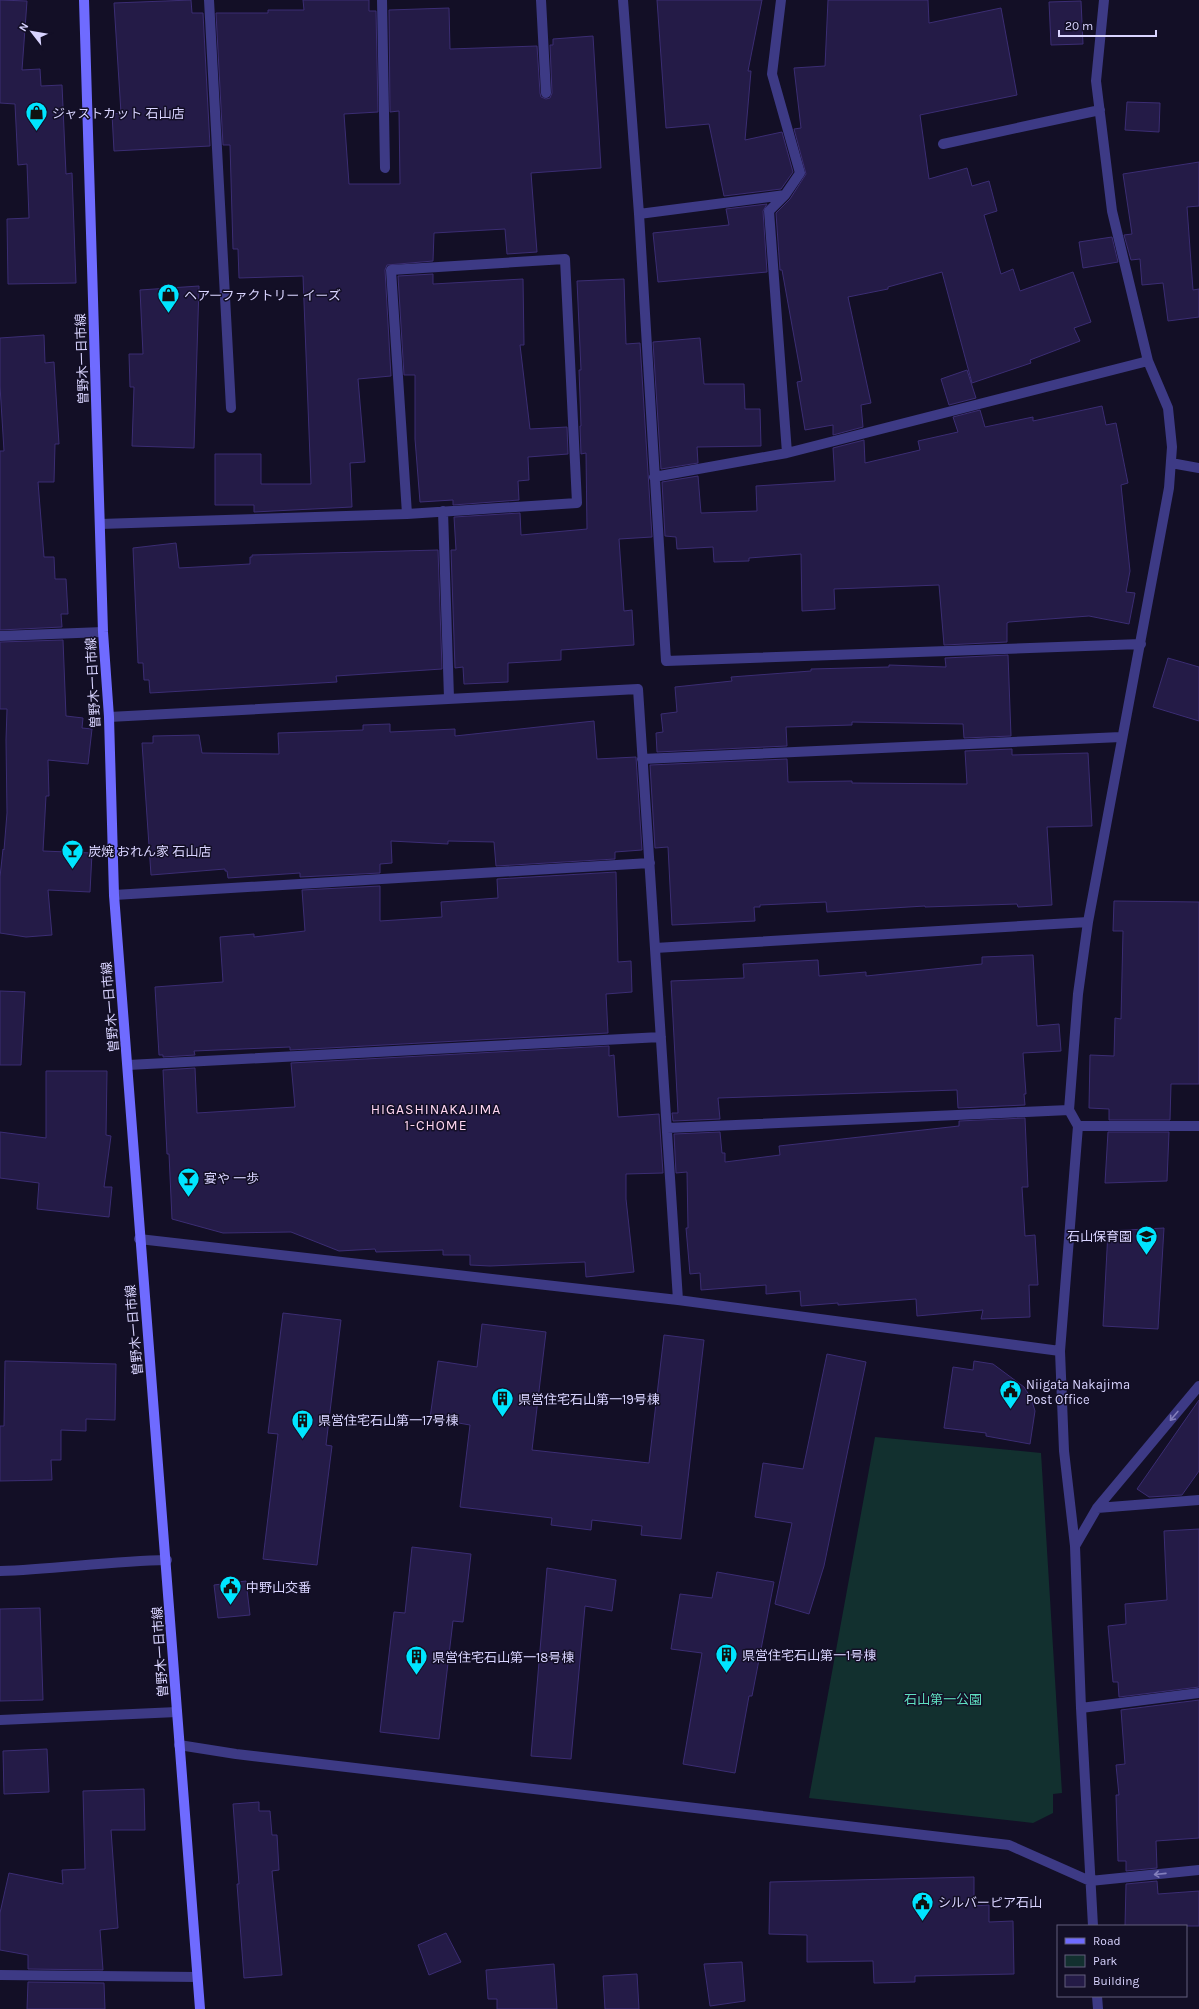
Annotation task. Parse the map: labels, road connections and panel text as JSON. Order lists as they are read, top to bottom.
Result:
{
  "streets": {
    "main road": ["曽野木一日市線"]
  },
  "districts": ["HIGASHINAKAJIMA 1-CHOME"],
  "parks": ["石山第一公園"],
  "places": {
    "shop": ["ジャストカット 石山店", "ヘアーファクトリー イーズ"],
    "bar": ["炭焼 おれん家 石山店", "宴や 一歩"],
    "school or university": ["石山保育園"],
    "public building": ["Niigata Nakajima Post Office", "中野山交番", "シルバーピア石山"],
    "building": [
      "県営住宅石山第一19号棟",
      "県営住宅石山第一17号棟",
      "県営住宅石山第一1号棟",
      "県営住宅石山第一18号棟"
    ]
  },
  "legend": ["Road", "Park", "Building"],
  "scale_bar": "20 m",
  "north": "top left"
}
